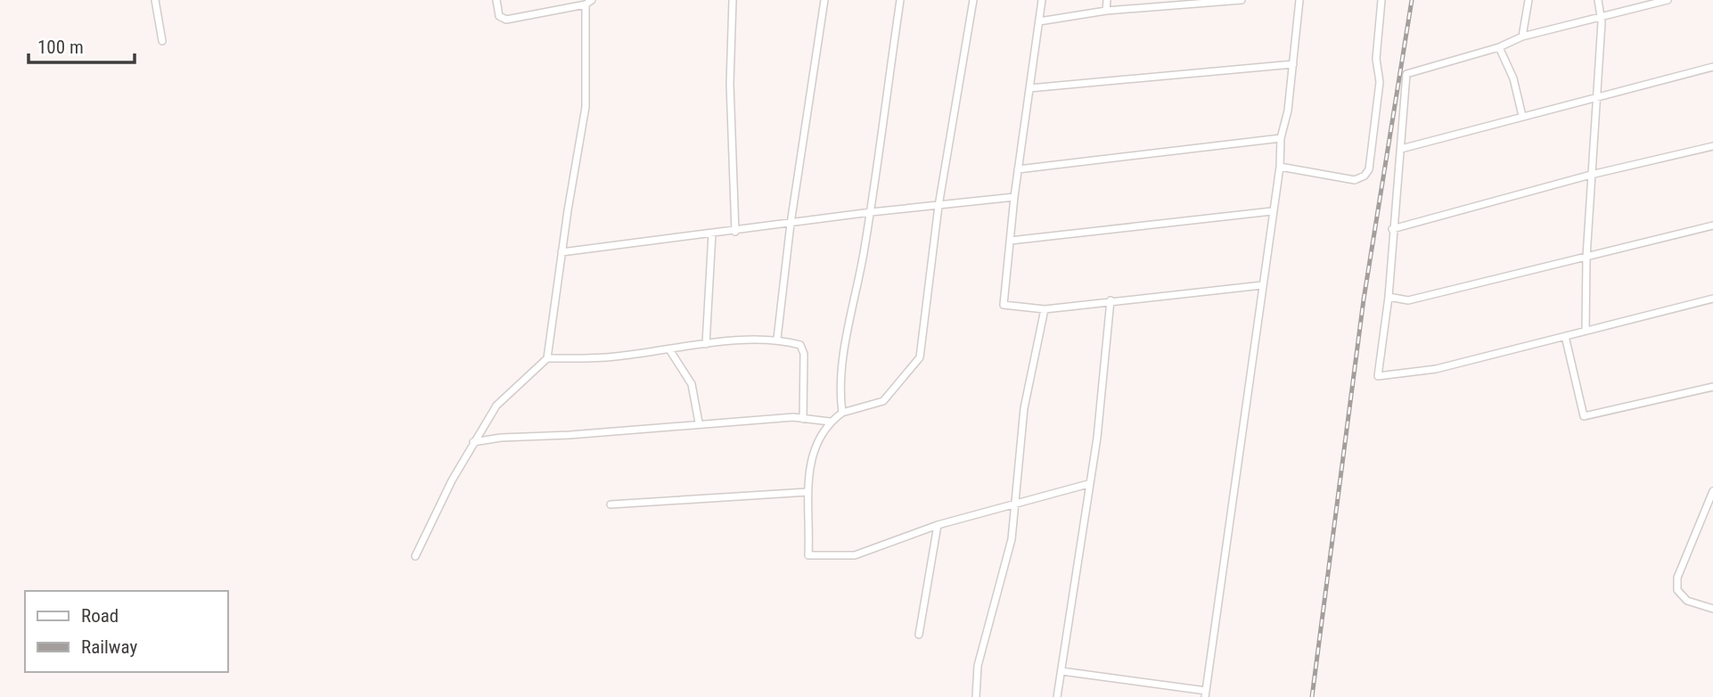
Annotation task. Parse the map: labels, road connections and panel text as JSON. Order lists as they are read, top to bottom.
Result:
{
  "legend": ["Road", "Railway"],
  "scale_bar": "100 m"
}
